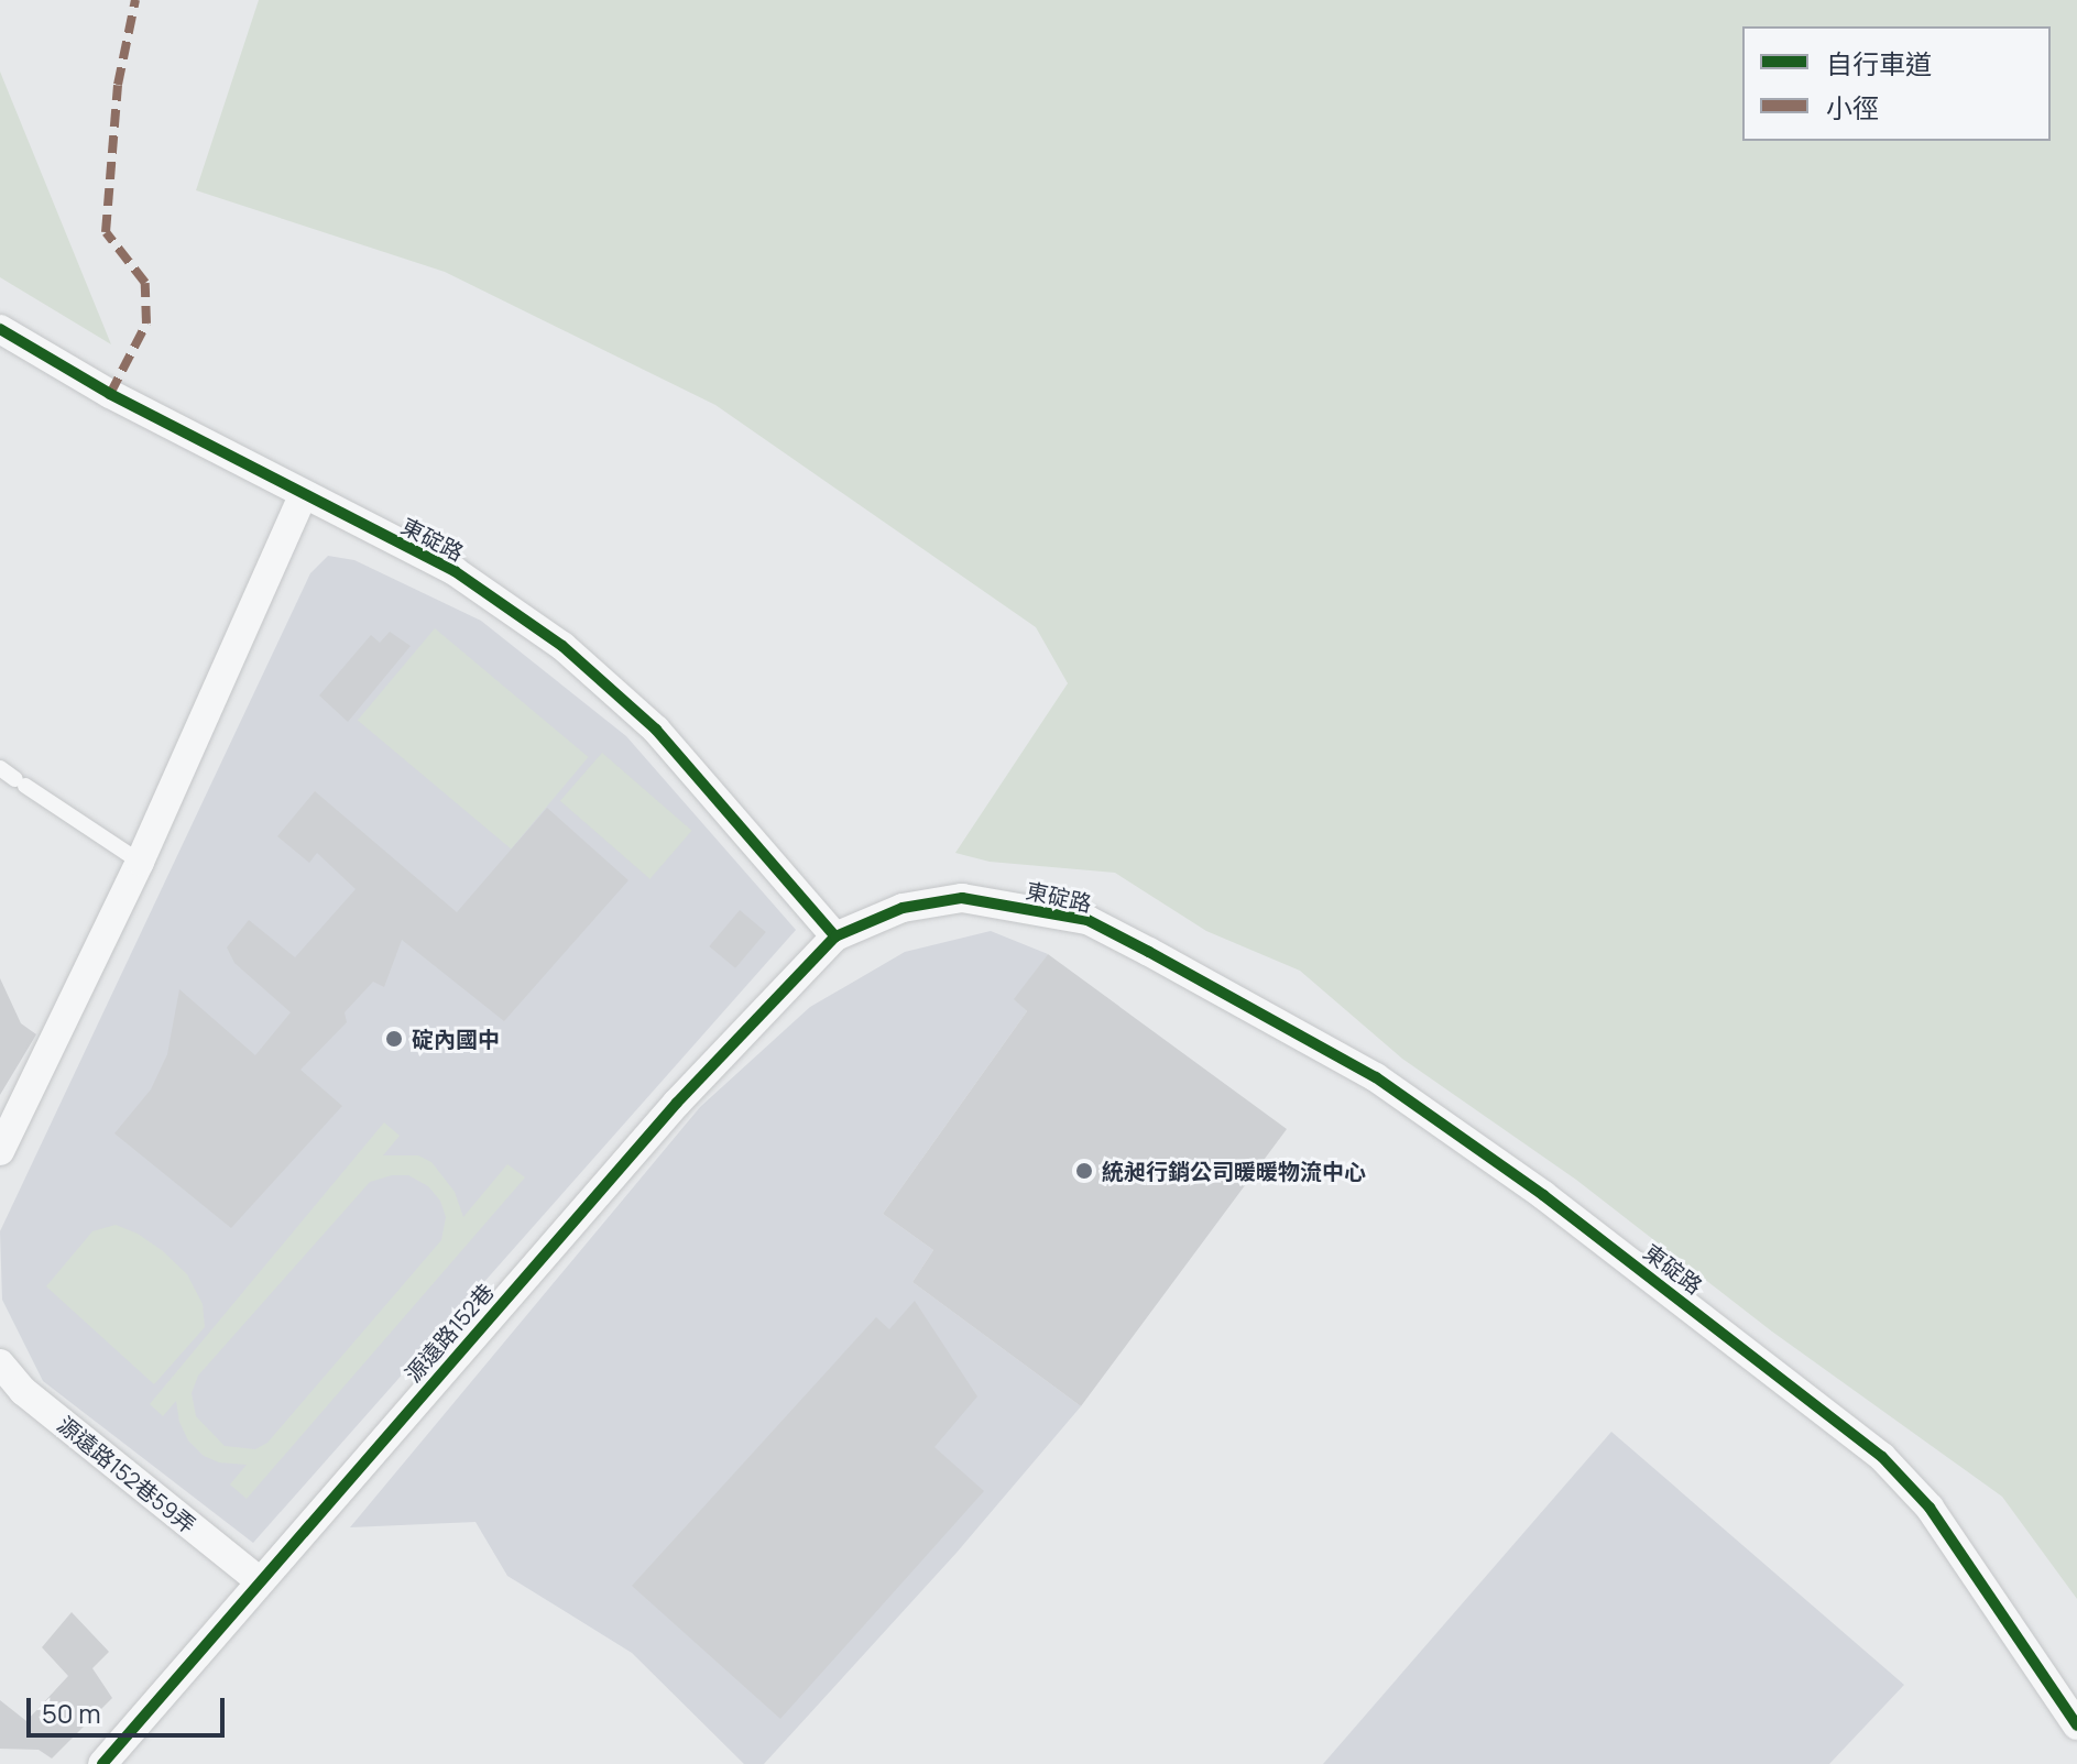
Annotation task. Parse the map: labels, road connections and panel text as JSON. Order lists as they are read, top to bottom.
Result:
{
  "streets": {
    "street": ["東碇路", "源遠路152巷", "源遠路152巷59弄"]
  },
  "crossings": [
    ["東碇路", "源遠路152巷"],
    ["源遠路152巷", "源遠路152巷59弄"]
  ],
  "places": ["碇內國中", "統昶行銷公司暖暖物流中心"],
  "legend": ["自行車道", "小徑"],
  "scale_bar": "50 m"
}
